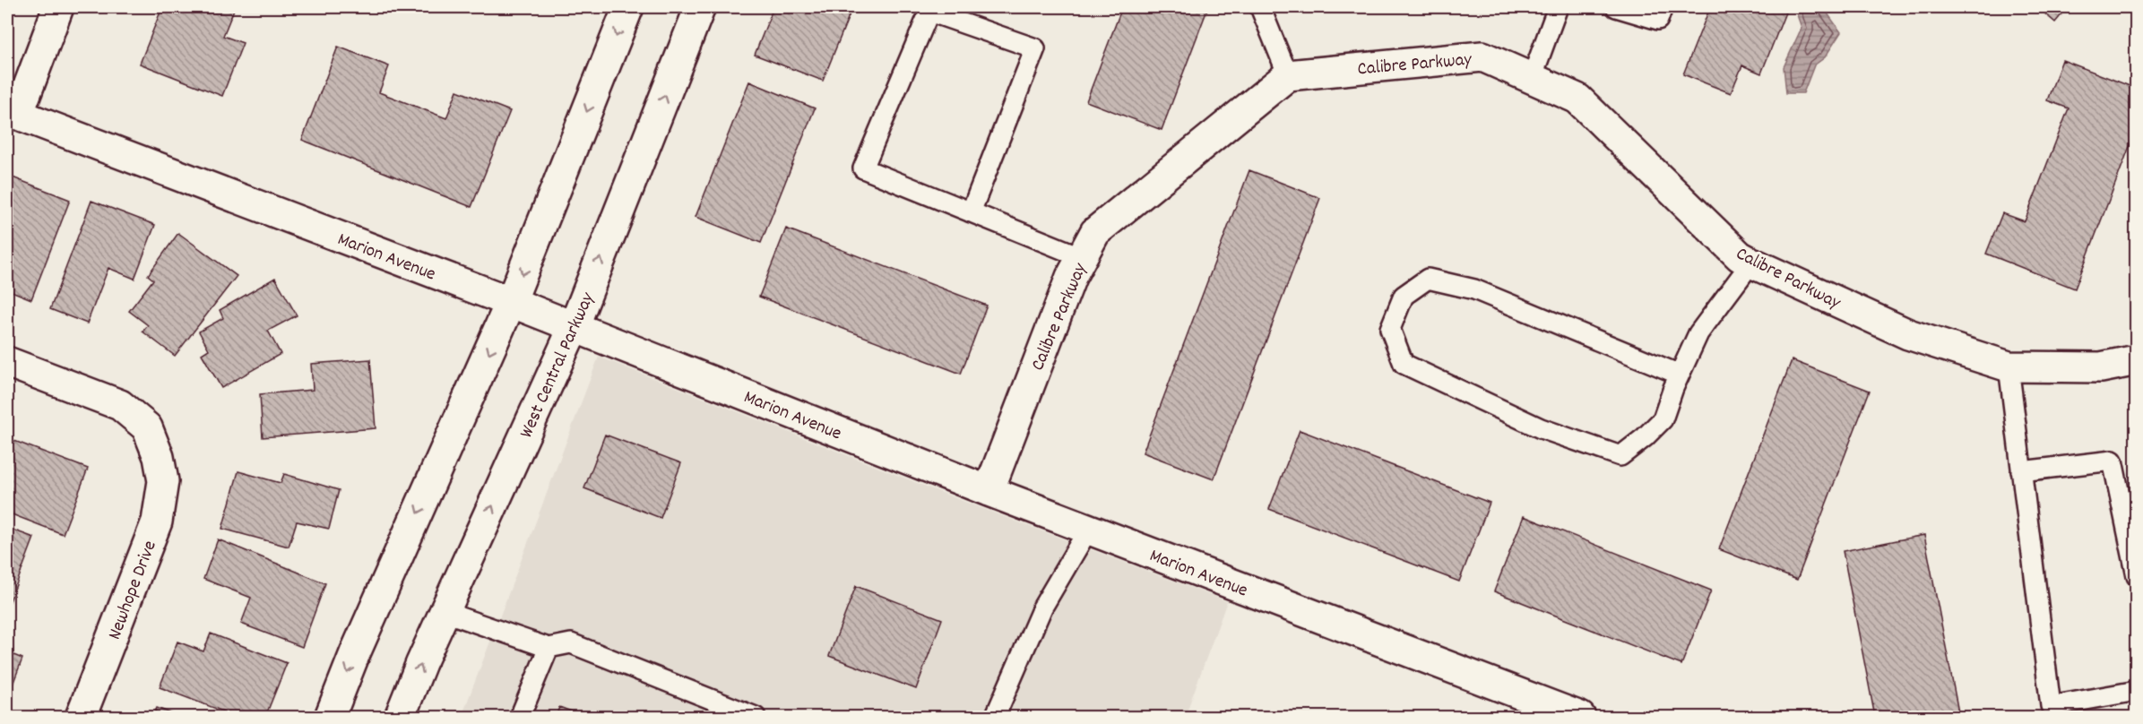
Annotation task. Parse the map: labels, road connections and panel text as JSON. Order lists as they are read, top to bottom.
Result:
{
  "streets": {
    "street": [
      "Calibre Parkway",
      "Marion Avenue",
      "West Central Parkway",
      "Newhope Drive"
    ]
  },
  "crossings": [
    ["Calibre Parkway", "Marion Avenue"],
    ["Marion Avenue", "West Central Parkway"]
  ]
}
